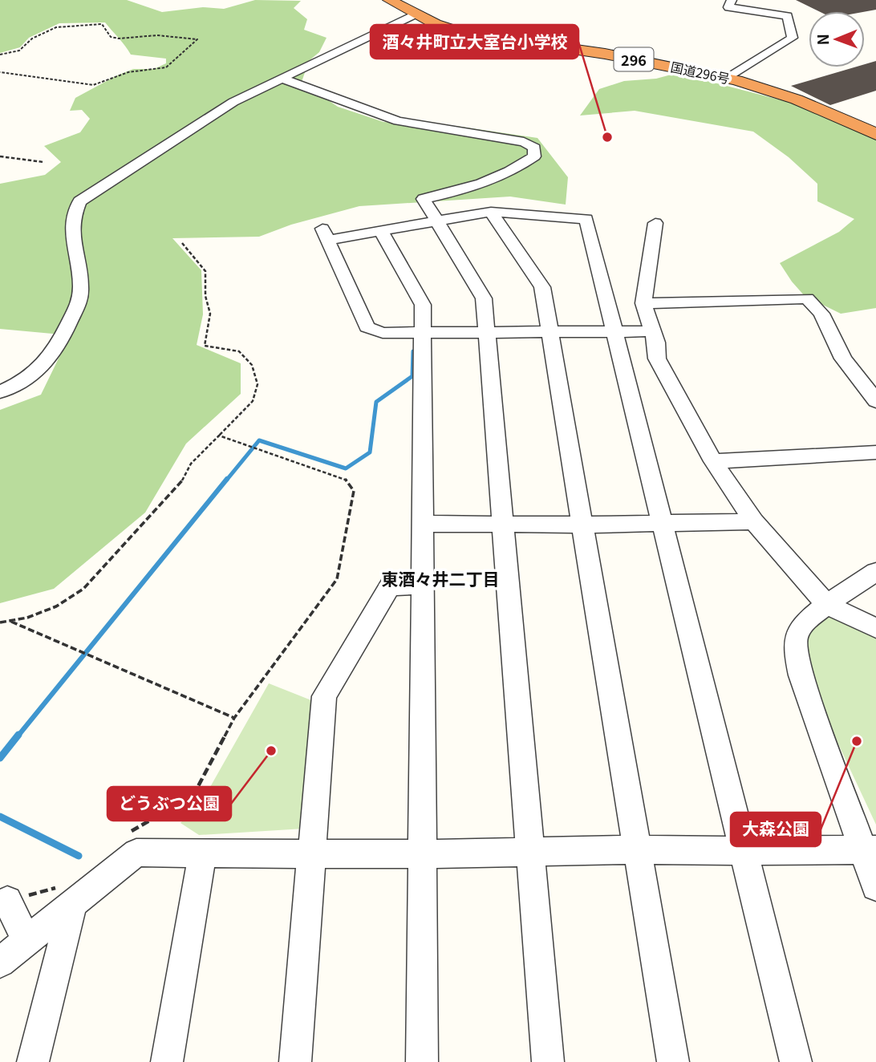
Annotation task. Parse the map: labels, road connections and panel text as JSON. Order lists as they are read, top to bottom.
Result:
{
  "streets": {
    "highway": ["296", "国道296号"]
  },
  "districts": ["東酒々井二丁目"],
  "places": ["酒々井町立大室台小学校", "大森公園", "どうぶつ公園"],
  "north": "left"
}
